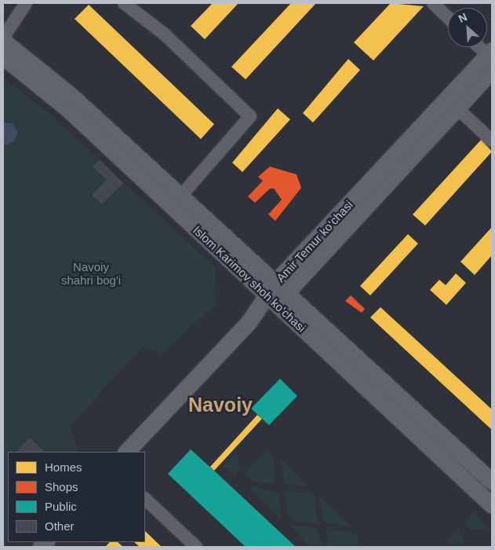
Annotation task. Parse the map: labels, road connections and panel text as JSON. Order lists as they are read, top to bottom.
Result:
{
  "streets": {
    "main road": ["Amir Temur ko‘chasi", "Islom Karimov shoh ko'chasi"]
  },
  "crossings": [
    ["Amir Temur ko‘chasi", "Islom Karimov shoh ko'chasi"]
  ],
  "districts": ["Navoiy"],
  "parks": ["Navoiy shahri bog'i"],
  "legend": [
    "Homes",
    "Shops",
    "Public",
    "Other"
  ],
  "north": "top left"
}
